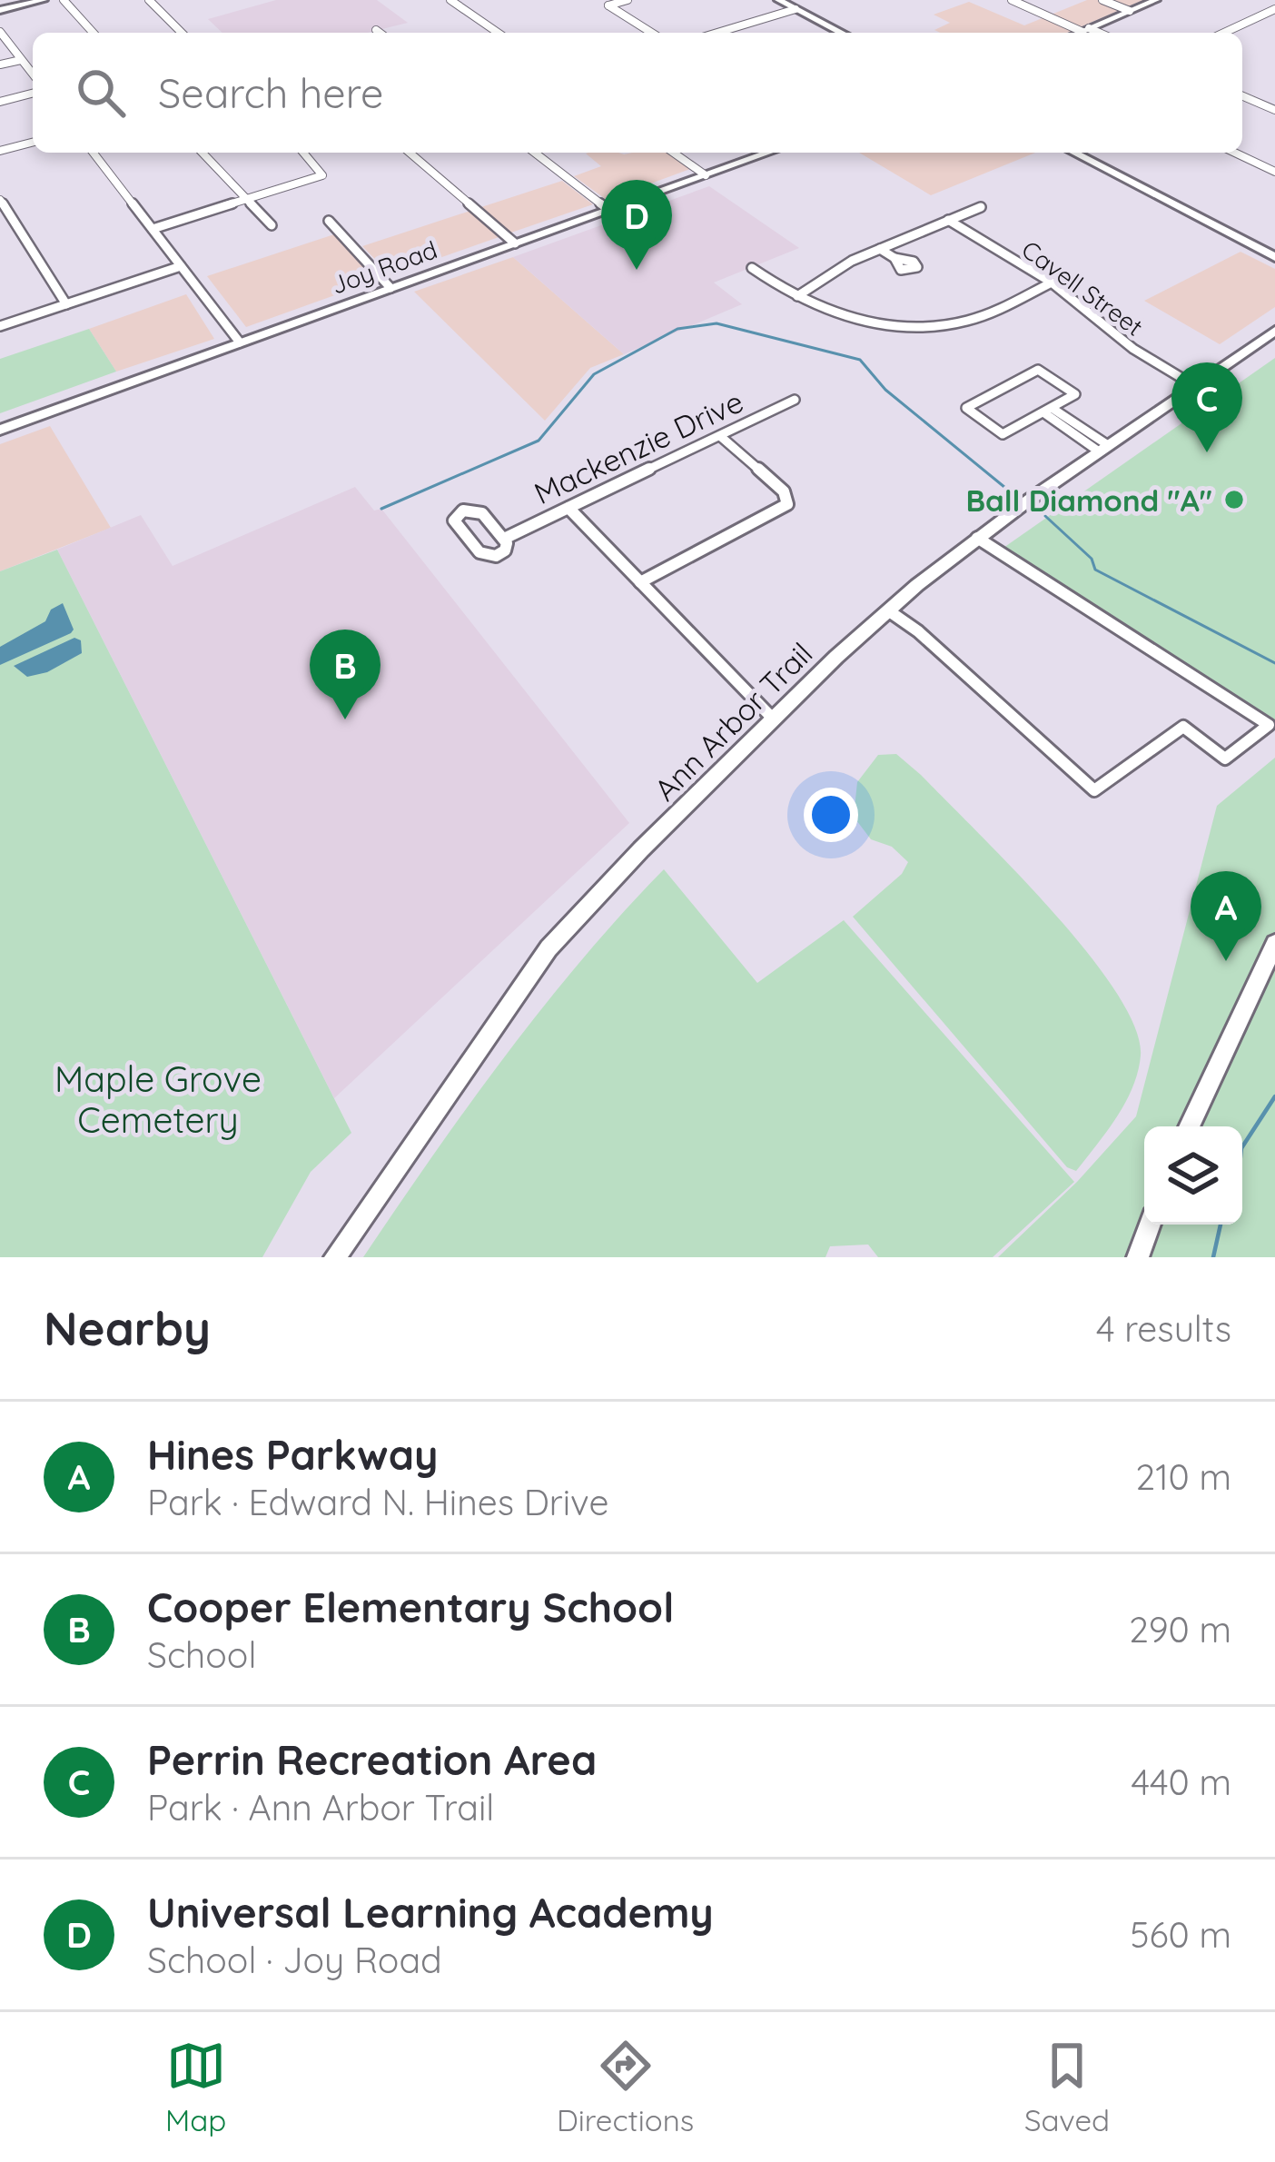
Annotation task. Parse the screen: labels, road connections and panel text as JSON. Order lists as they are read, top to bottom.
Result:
{
  "streets": {
    "main road": ["Joy Road", "Ann Arbor Trail"],
    "street": ["Cavell Street", "Mackenzie Drive"]
  },
  "crossings": [
    ["Cavell Street", "Ann Arbor Trail"]
  ],
  "parks": ["Maple Grove Cemetery"],
  "places": ["Ball Diamond \"A\""],
  "page": {
    "search": "Search here",
    "pins": [
      "D",
      "C",
      "B",
      "A"
    ],
    "heading": ["Nearby", "4 results"],
    "list": [
      {
        "mark": "A",
        "name": "Hines Parkway",
        "note": "Park · Edward N. Hines Drive",
        "value": "210 m"
      },
      {
        "mark": "B",
        "name": "Cooper Elementary School",
        "note": "School",
        "value": "290 m"
      },
      {
        "mark": "C",
        "name": "Perrin Recreation Area",
        "note": "Park · Ann Arbor Trail",
        "value": "440 m"
      },
      {
        "mark": "D",
        "name": "Universal Learning Academy",
        "note": "School · Joy Road",
        "value": "560 m"
      }
    ],
    "nav": ["Map", "Directions", "Saved"]
  }
}
